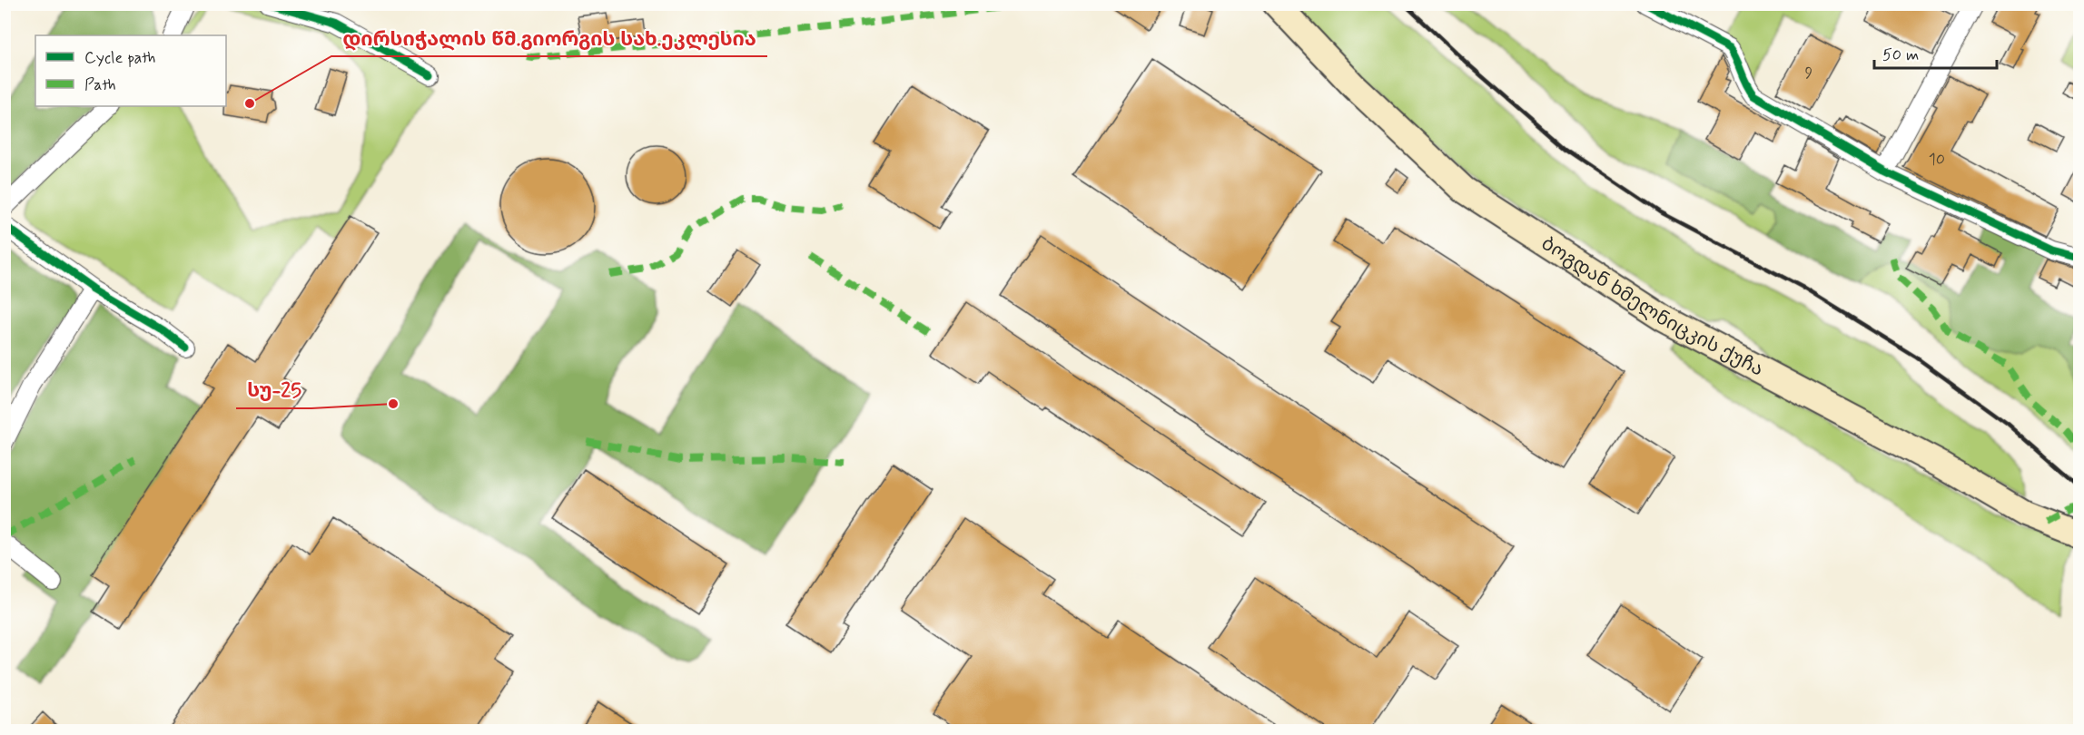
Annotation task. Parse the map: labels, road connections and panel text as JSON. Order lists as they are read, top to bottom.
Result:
{
  "streets": {
    "main road": ["ბოგდან ხმელნიცკის ქუჩა"]
  },
  "places": ["დირსიჭალის წმ.გიორგის სახ.ეკლესია", "სუ-25"],
  "house_numbers": ["9", "10"],
  "legend": ["Cycle path", "Path"],
  "scale_bar": "50 m"
}
